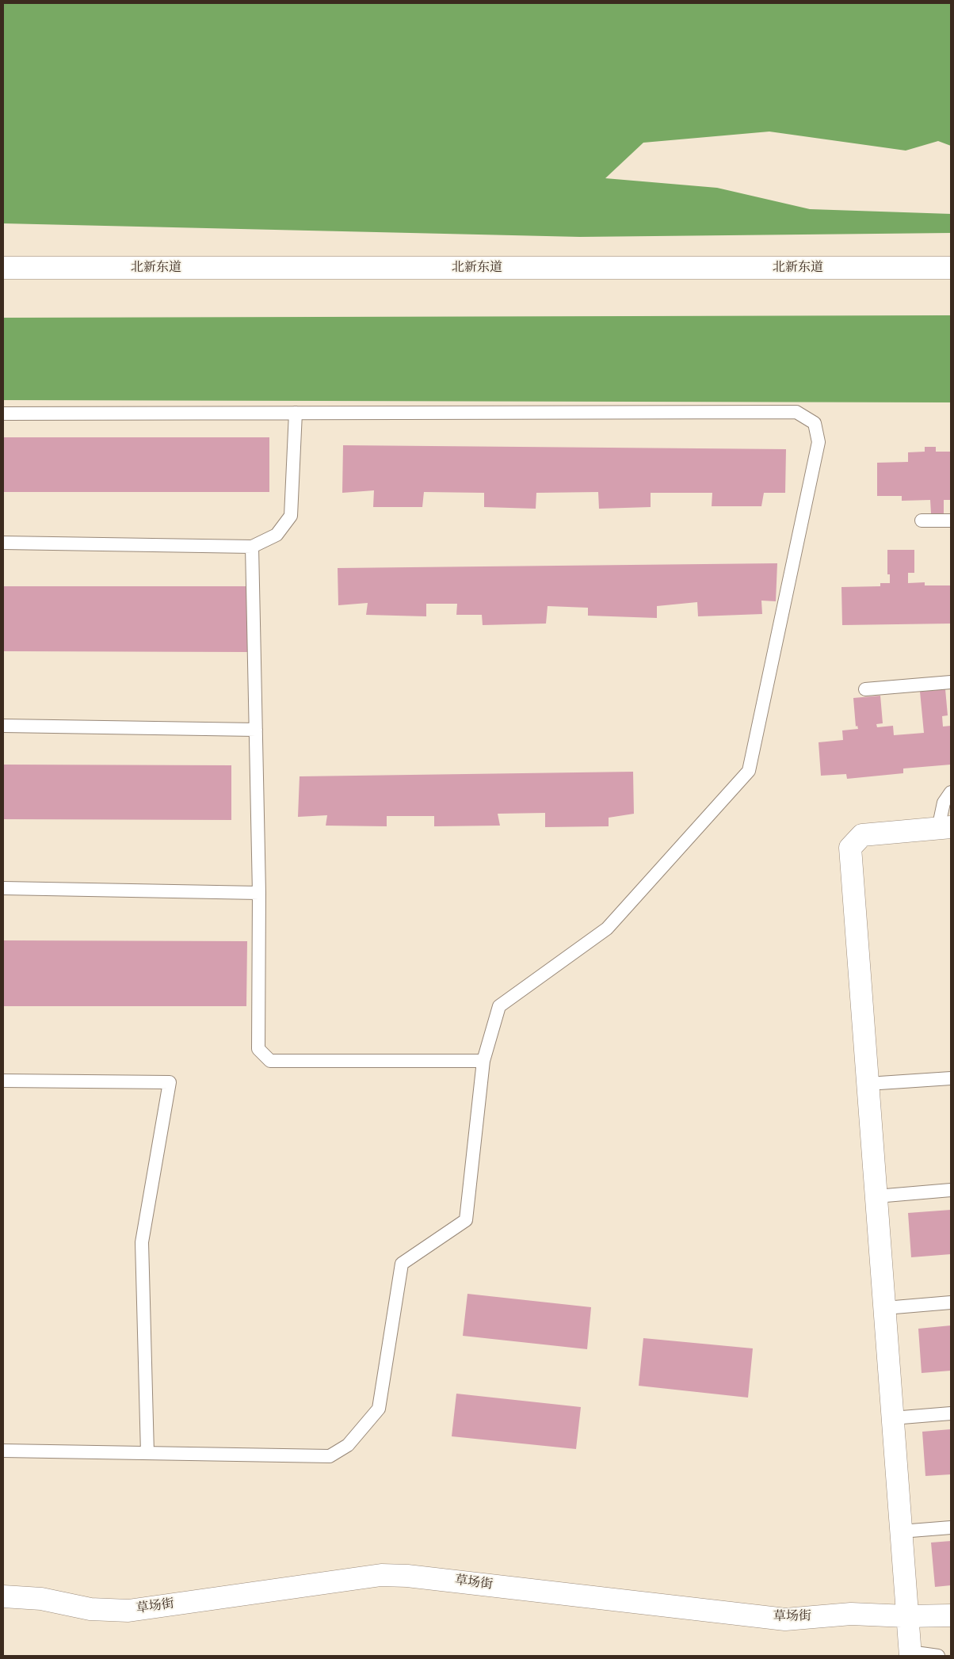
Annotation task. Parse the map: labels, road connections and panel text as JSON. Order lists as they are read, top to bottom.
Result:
{
  "streets": {
    "street": ["北新东道", "草场街"]
  }
}
